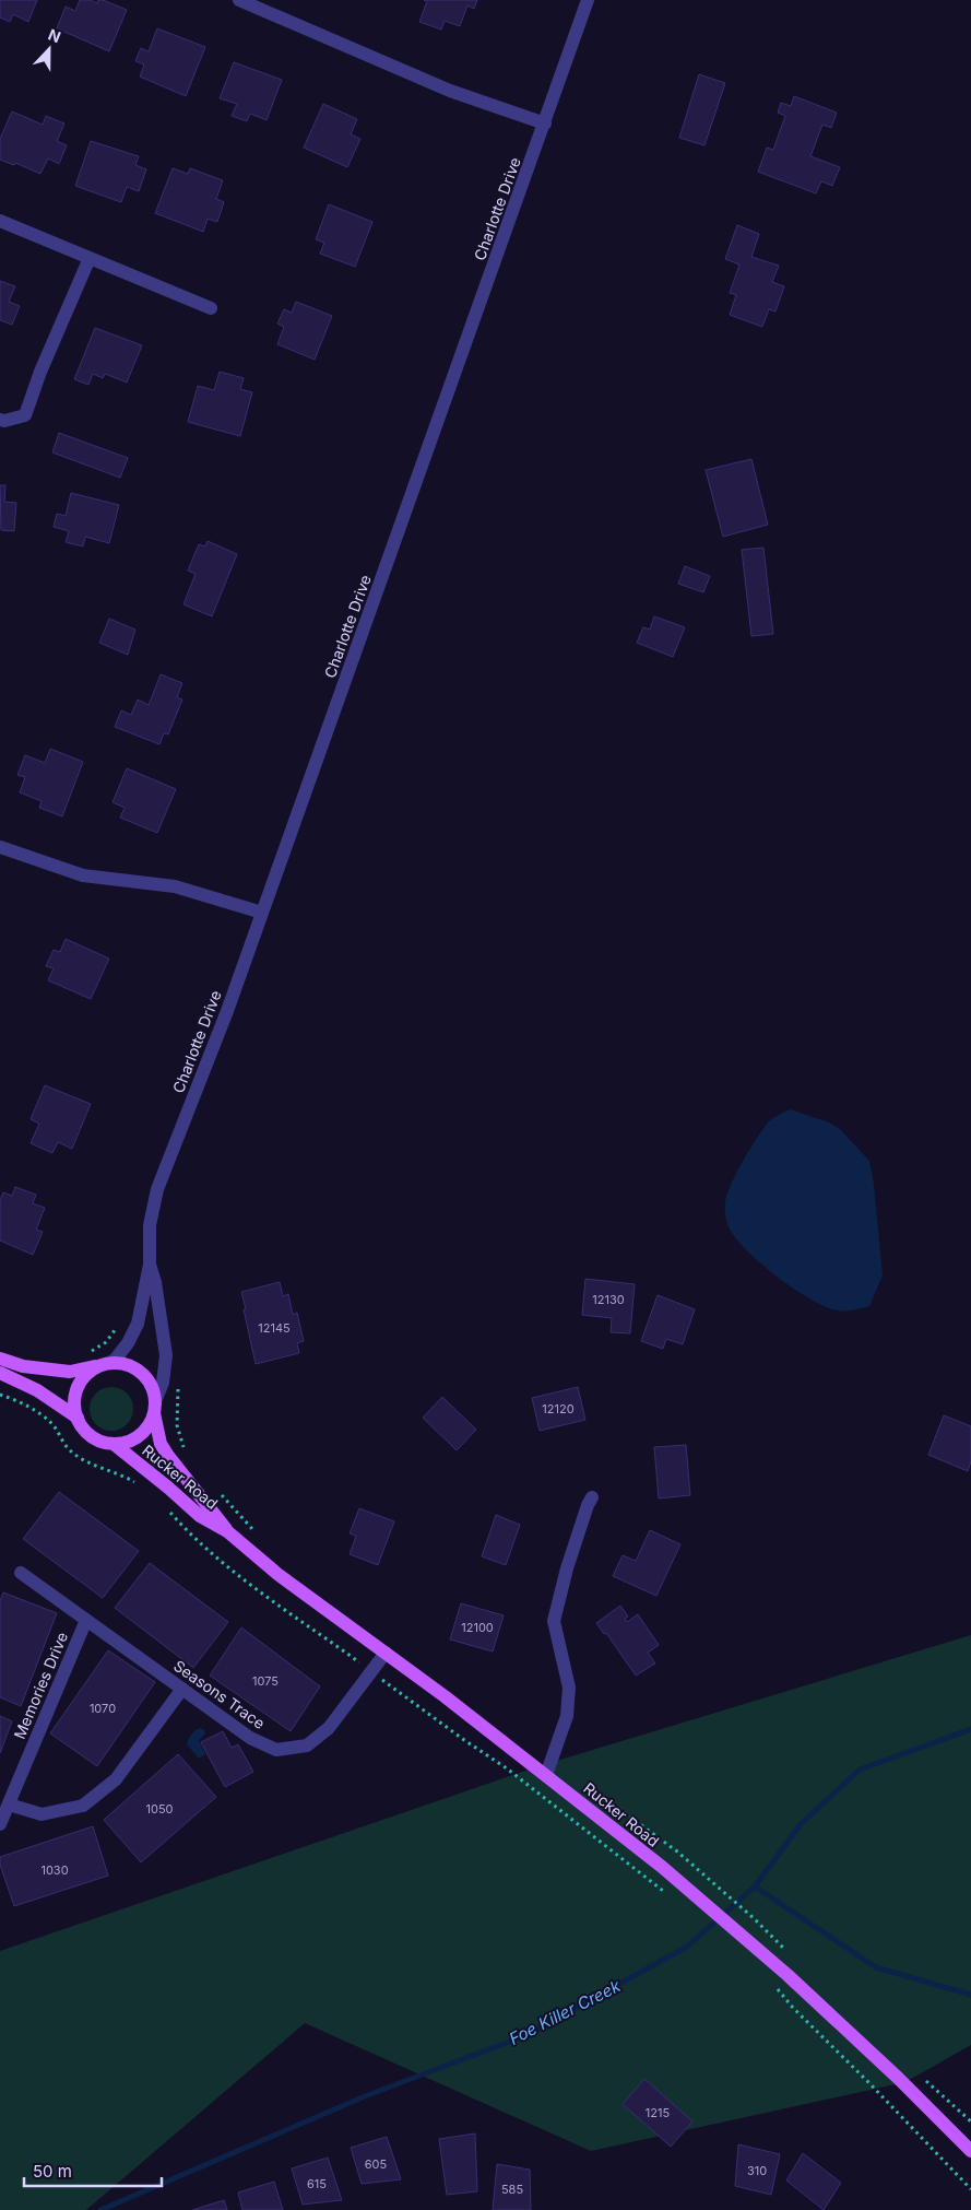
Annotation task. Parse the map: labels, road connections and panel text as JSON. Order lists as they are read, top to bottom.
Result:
{
  "streets": {
    "main road": ["Rucker Road"],
    "street": ["Charlotte Drive", "Memories Drive", "Seasons Trace"]
  },
  "crossings": [
    ["Charlotte Drive", "Rucker Road"],
    ["Rucker Road", "Seasons Trace"],
    ["Memories Drive", "Seasons Trace"]
  ],
  "water": ["Foe Killer Creek"],
  "house_numbers": [
    "12130",
    "12145",
    "12120",
    "12100",
    "1075",
    "1070",
    "1050",
    "1030",
    "1215",
    "605",
    "310",
    "615",
    "585"
  ],
  "scale_bar": "50 m",
  "north": "top"
}
